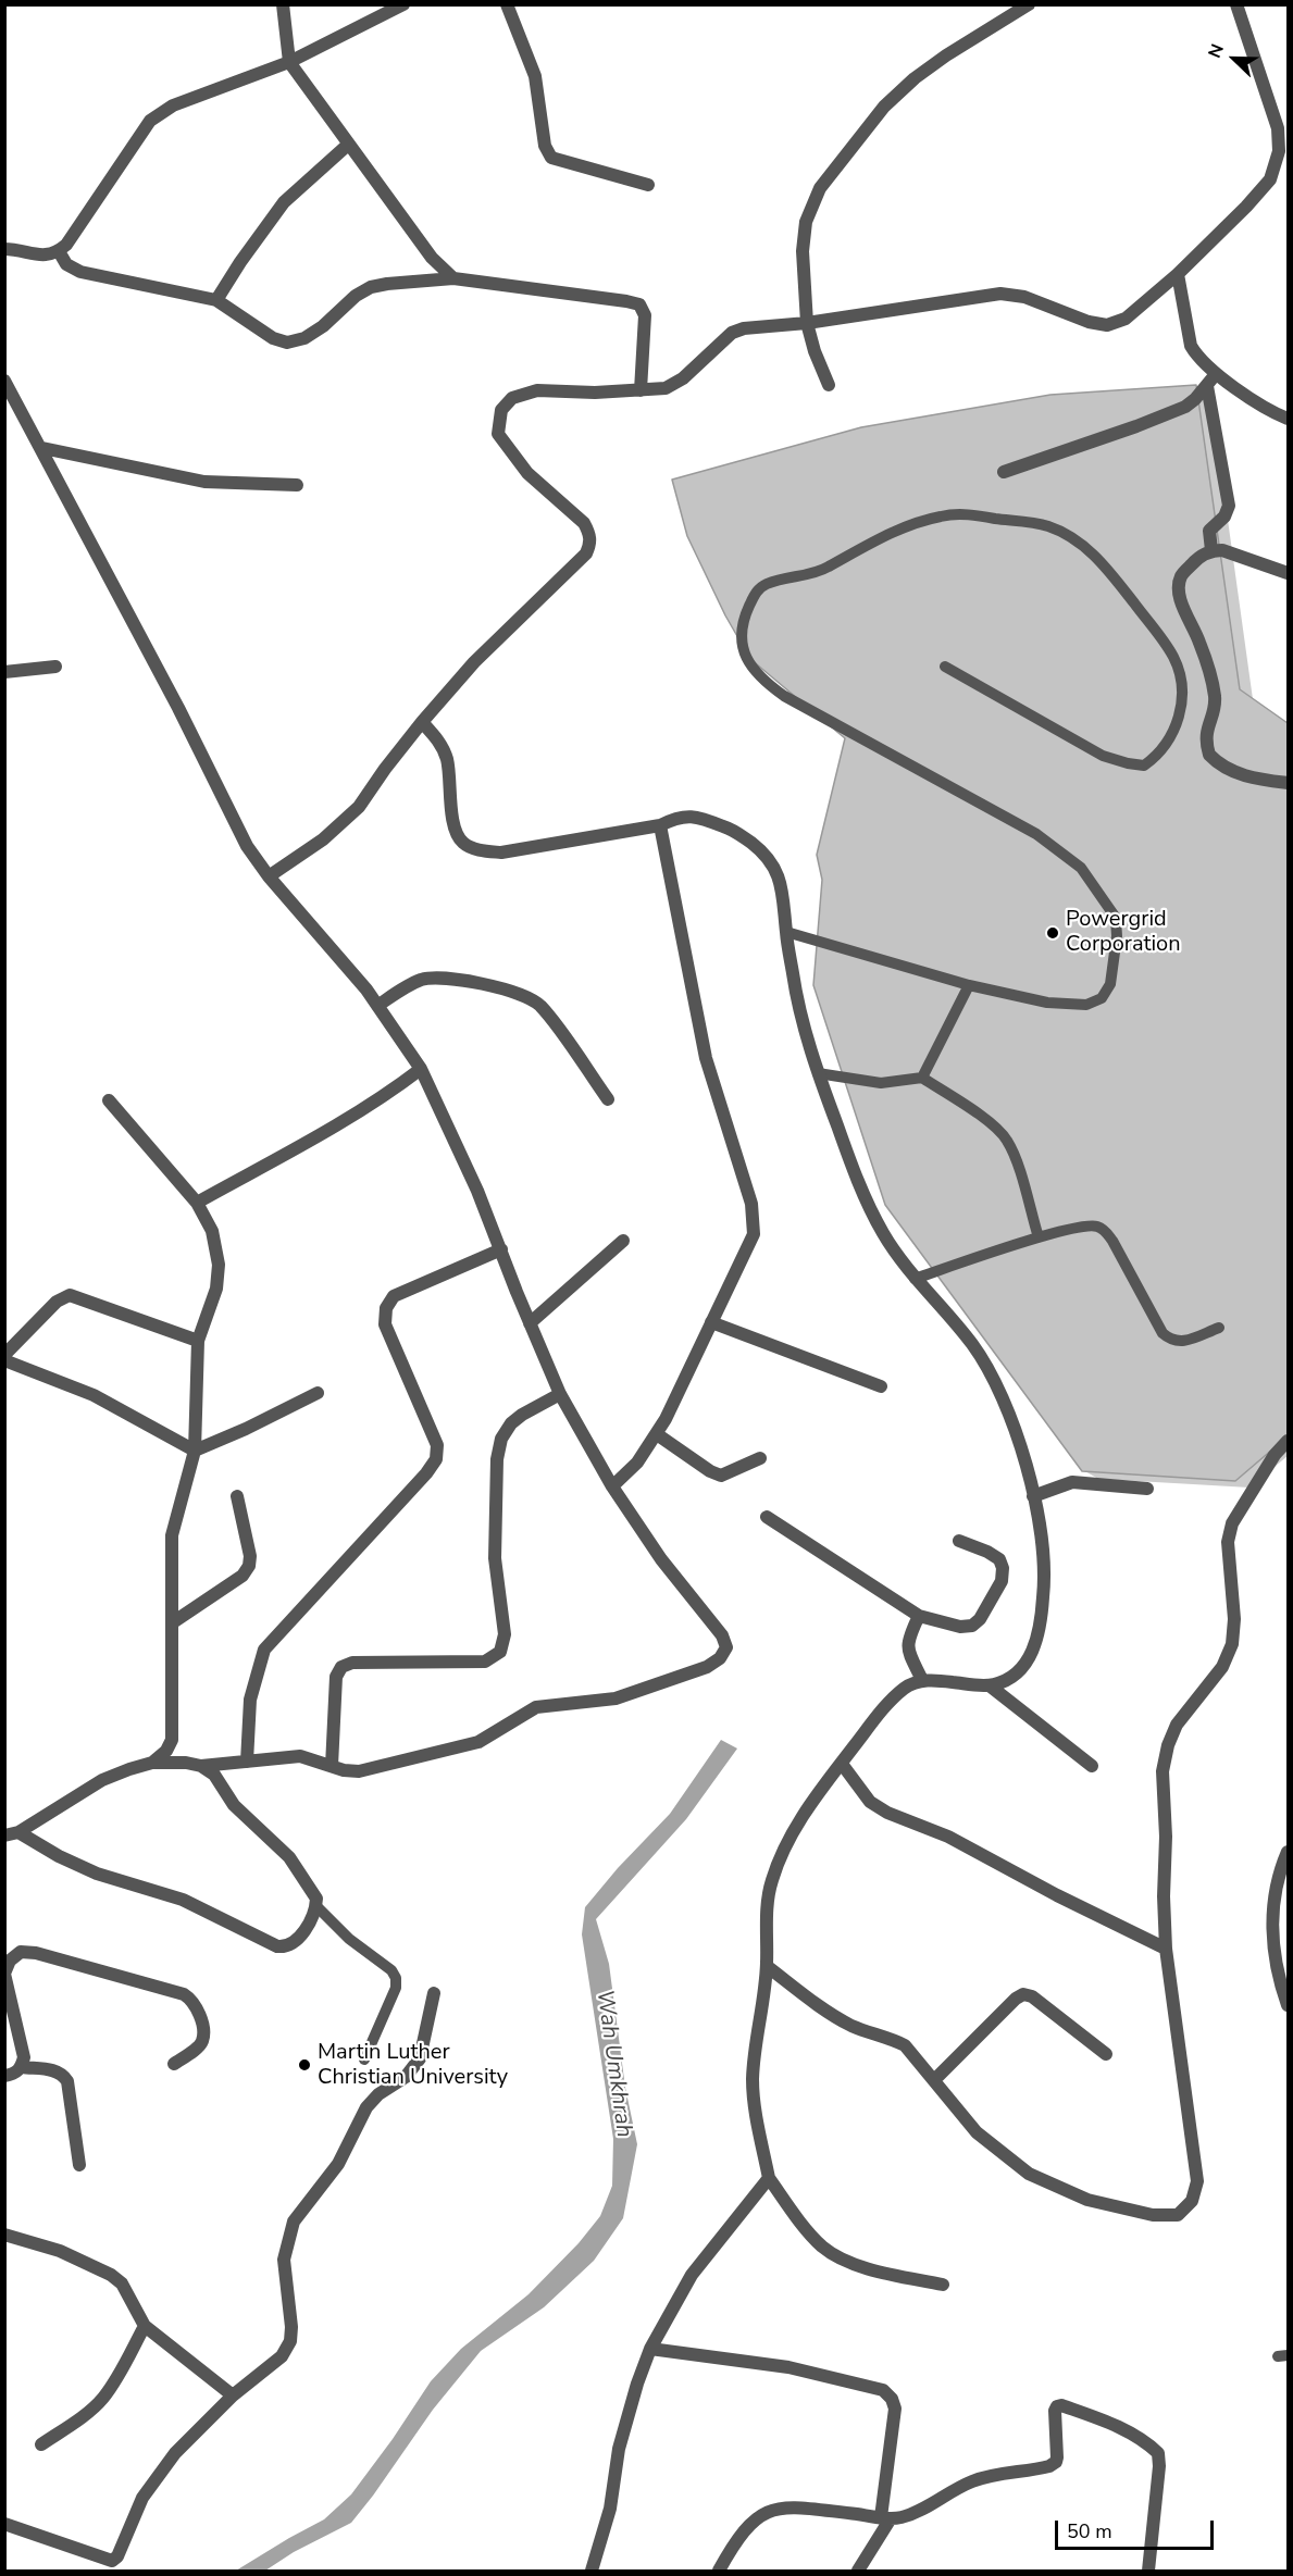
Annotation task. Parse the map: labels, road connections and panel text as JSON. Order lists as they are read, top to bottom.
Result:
{
  "water": ["Wah Umkhrah"],
  "places": ["Powergrid Corporation", "Martin Luther Christian University"],
  "scale_bar": "50 m",
  "north": "top left"
}
